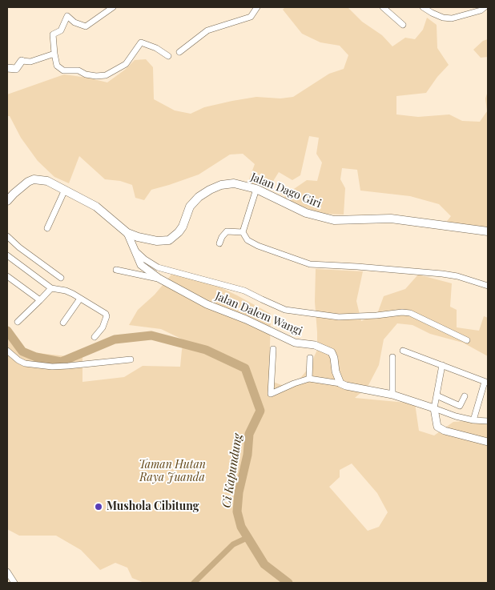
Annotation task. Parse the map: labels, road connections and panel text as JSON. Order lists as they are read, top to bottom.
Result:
{
  "streets": {
    "main road": ["Jalan Dago Giri"],
    "street": ["Jalan Dalem Wangi"]
  },
  "crossings": [
    ["Jalan Dago Giri", "Jalan Dalem Wangi"]
  ],
  "water": ["Ci Kapundung"],
  "parks": ["Taman Hutan Raya Juanda"],
  "places": ["Mushola Cibitung"]
}
